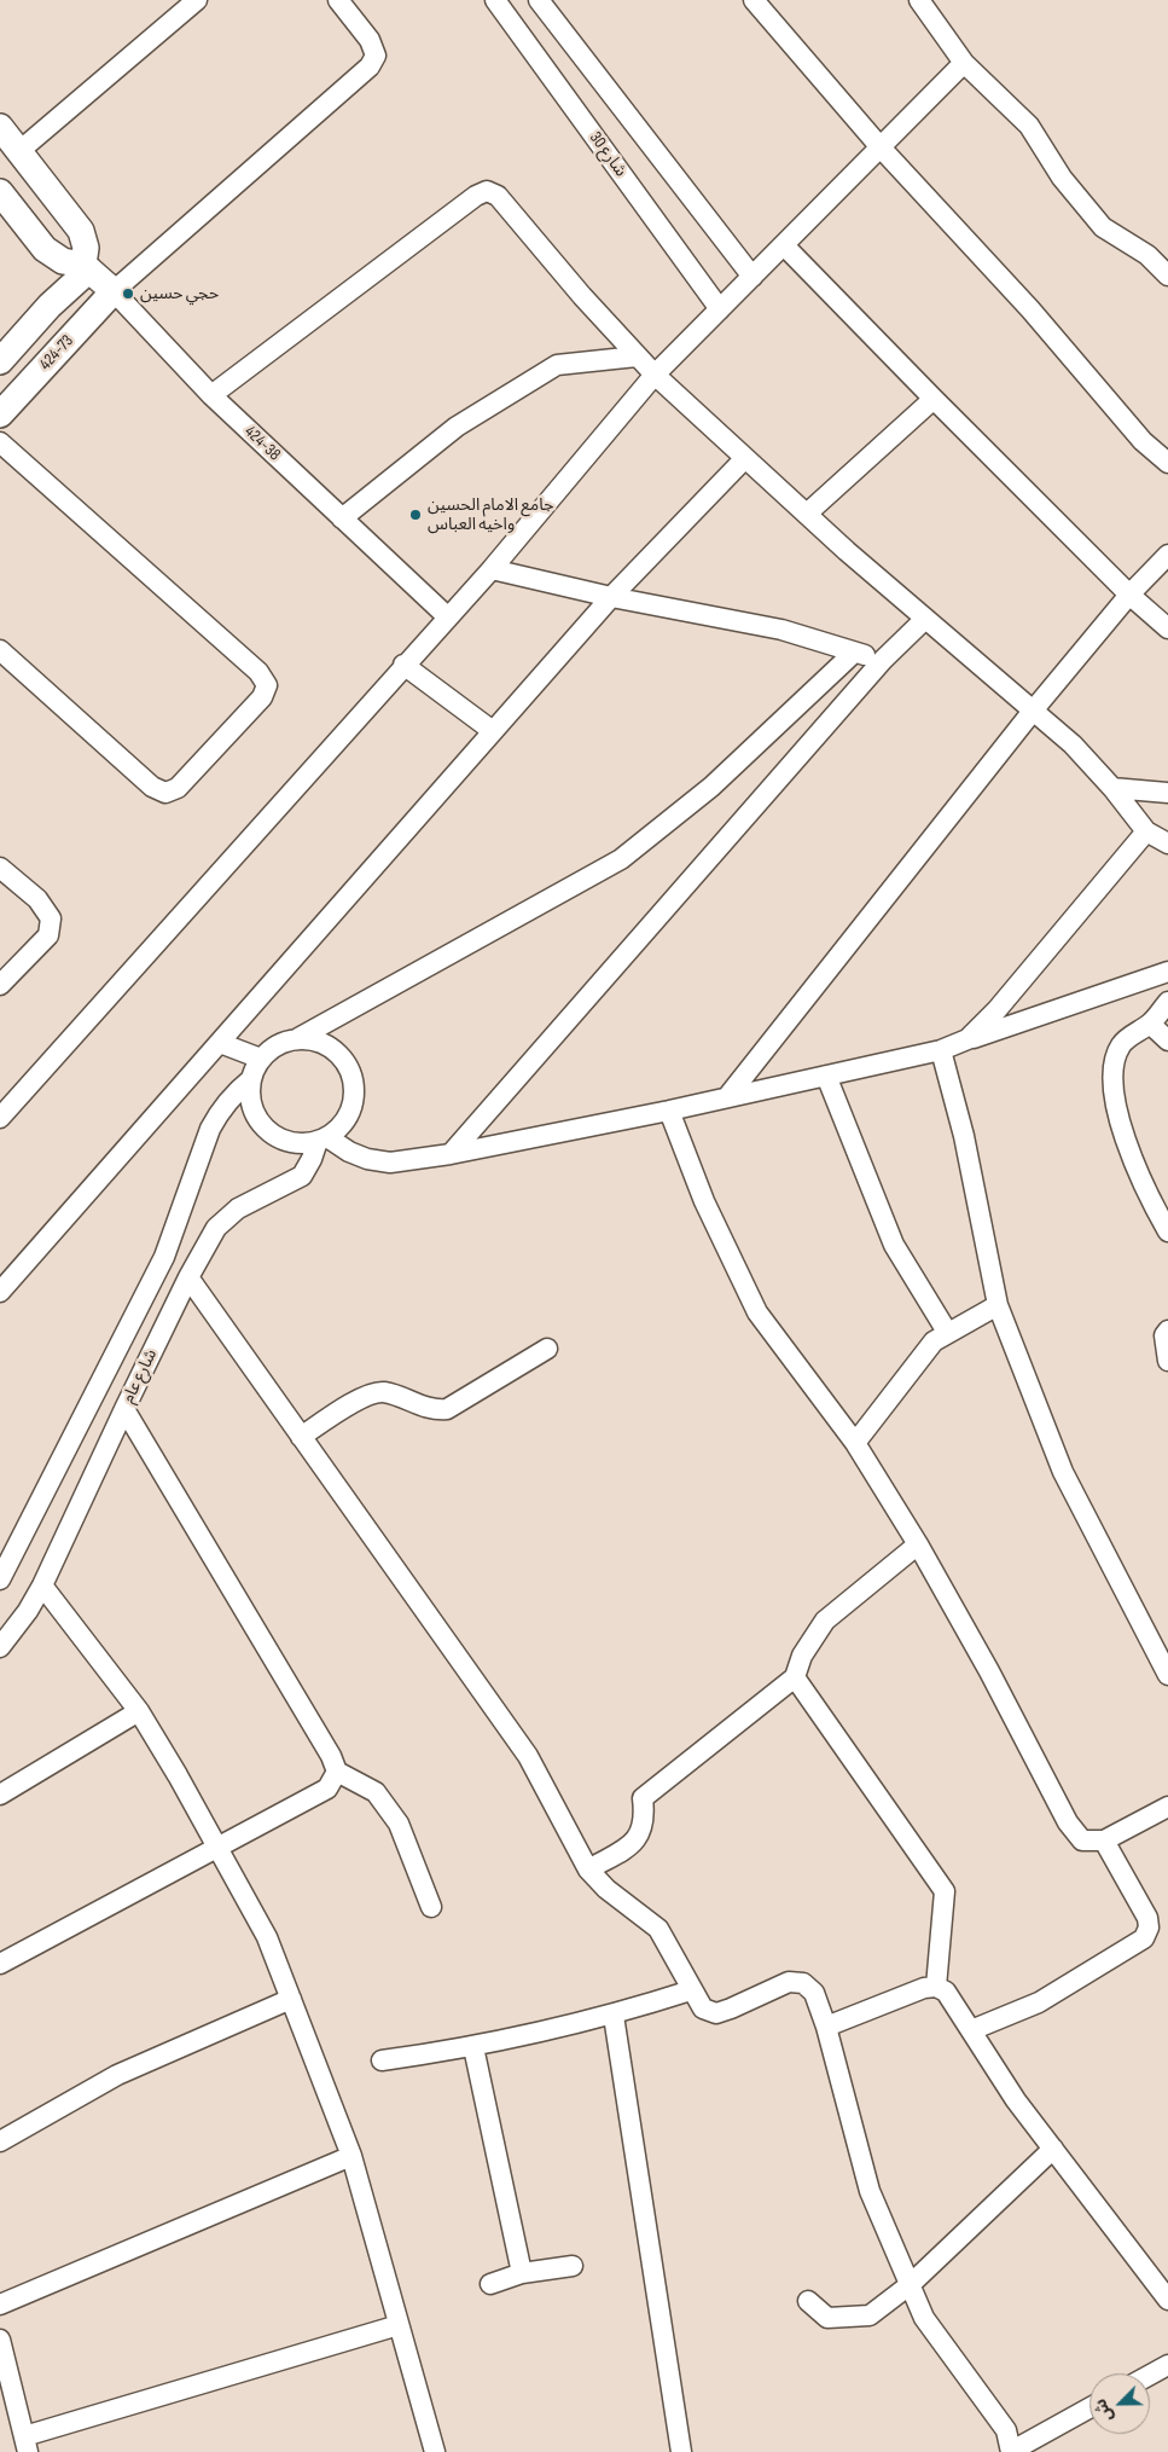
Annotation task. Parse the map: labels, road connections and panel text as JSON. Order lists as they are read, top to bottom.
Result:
{
  "streets": {
    "street": [
      "شارع 30",
      "424-73",
      "424-38",
      "شارع عام"
    ]
  },
  "crossings": [
    ["424-73", "424-38"]
  ],
  "places": ["حجي حسين", "جامع الامام الحسين واخيه العباس"],
  "north": "bottom left"
}
